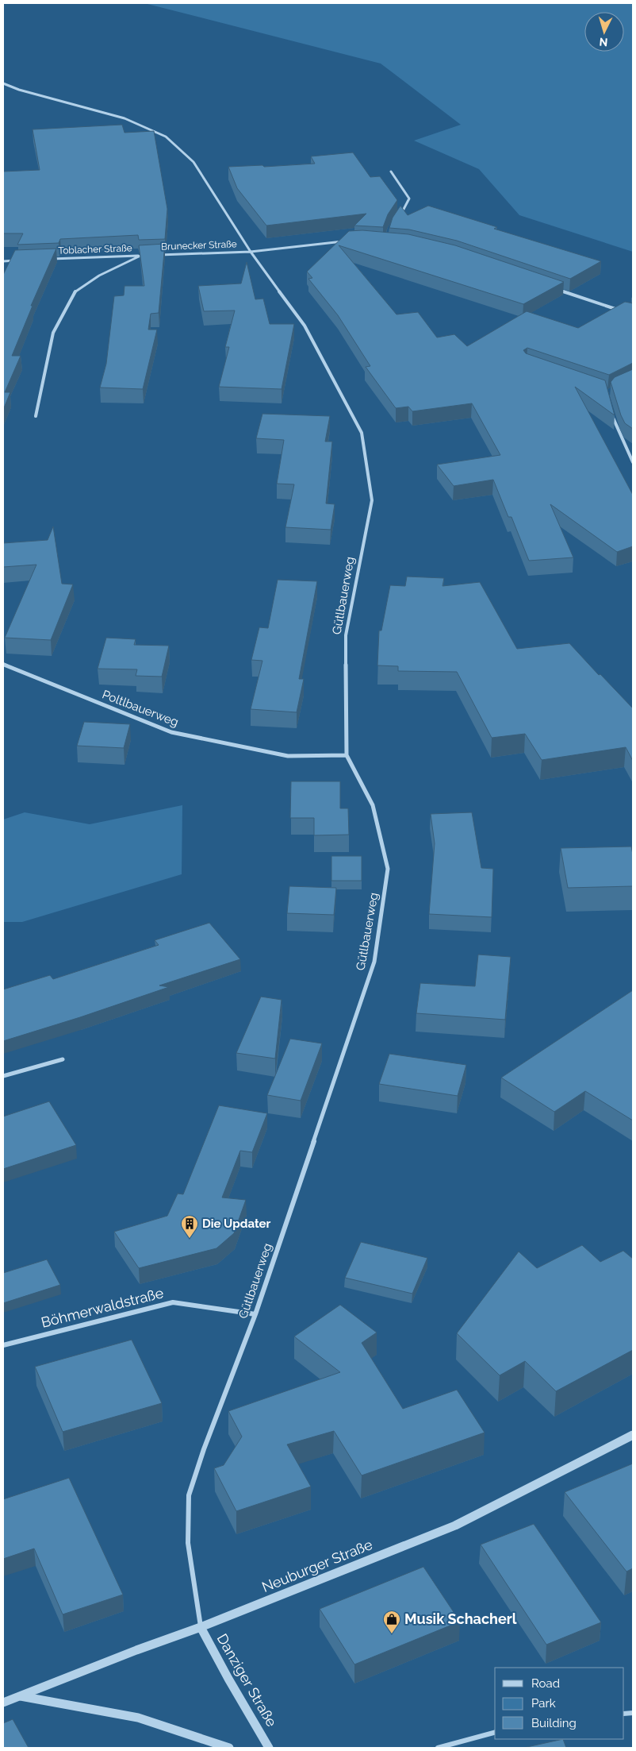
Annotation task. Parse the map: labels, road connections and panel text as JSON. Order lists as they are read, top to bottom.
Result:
{
  "streets": {
    "street": [
      "Brunecker Straße",
      "Toblacher Straße",
      "Gütlbauerweg",
      "Poltlbauerweg",
      "Böhmerwaldstraße",
      "Neuburger Straße",
      "Danziger Straße"
    ]
  },
  "crossings": [
    ["Brunecker Straße", "Toblacher Straße"],
    ["Brunecker Straße", "Gütlbauerweg"],
    ["Gütlbauerweg", "Poltlbauerweg"],
    ["Gütlbauerweg", "Böhmerwaldstraße"],
    ["Gütlbauerweg", "Neuburger Straße"],
    ["Gütlbauerweg", "Danziger Straße"],
    ["Neuburger Straße", "Danziger Straße"]
  ],
  "places": {
    "building": ["Die Updater"],
    "shop": ["Musik Schacherl"]
  },
  "legend": ["Road", "Park", "Building"],
  "north": "bottom"
}
